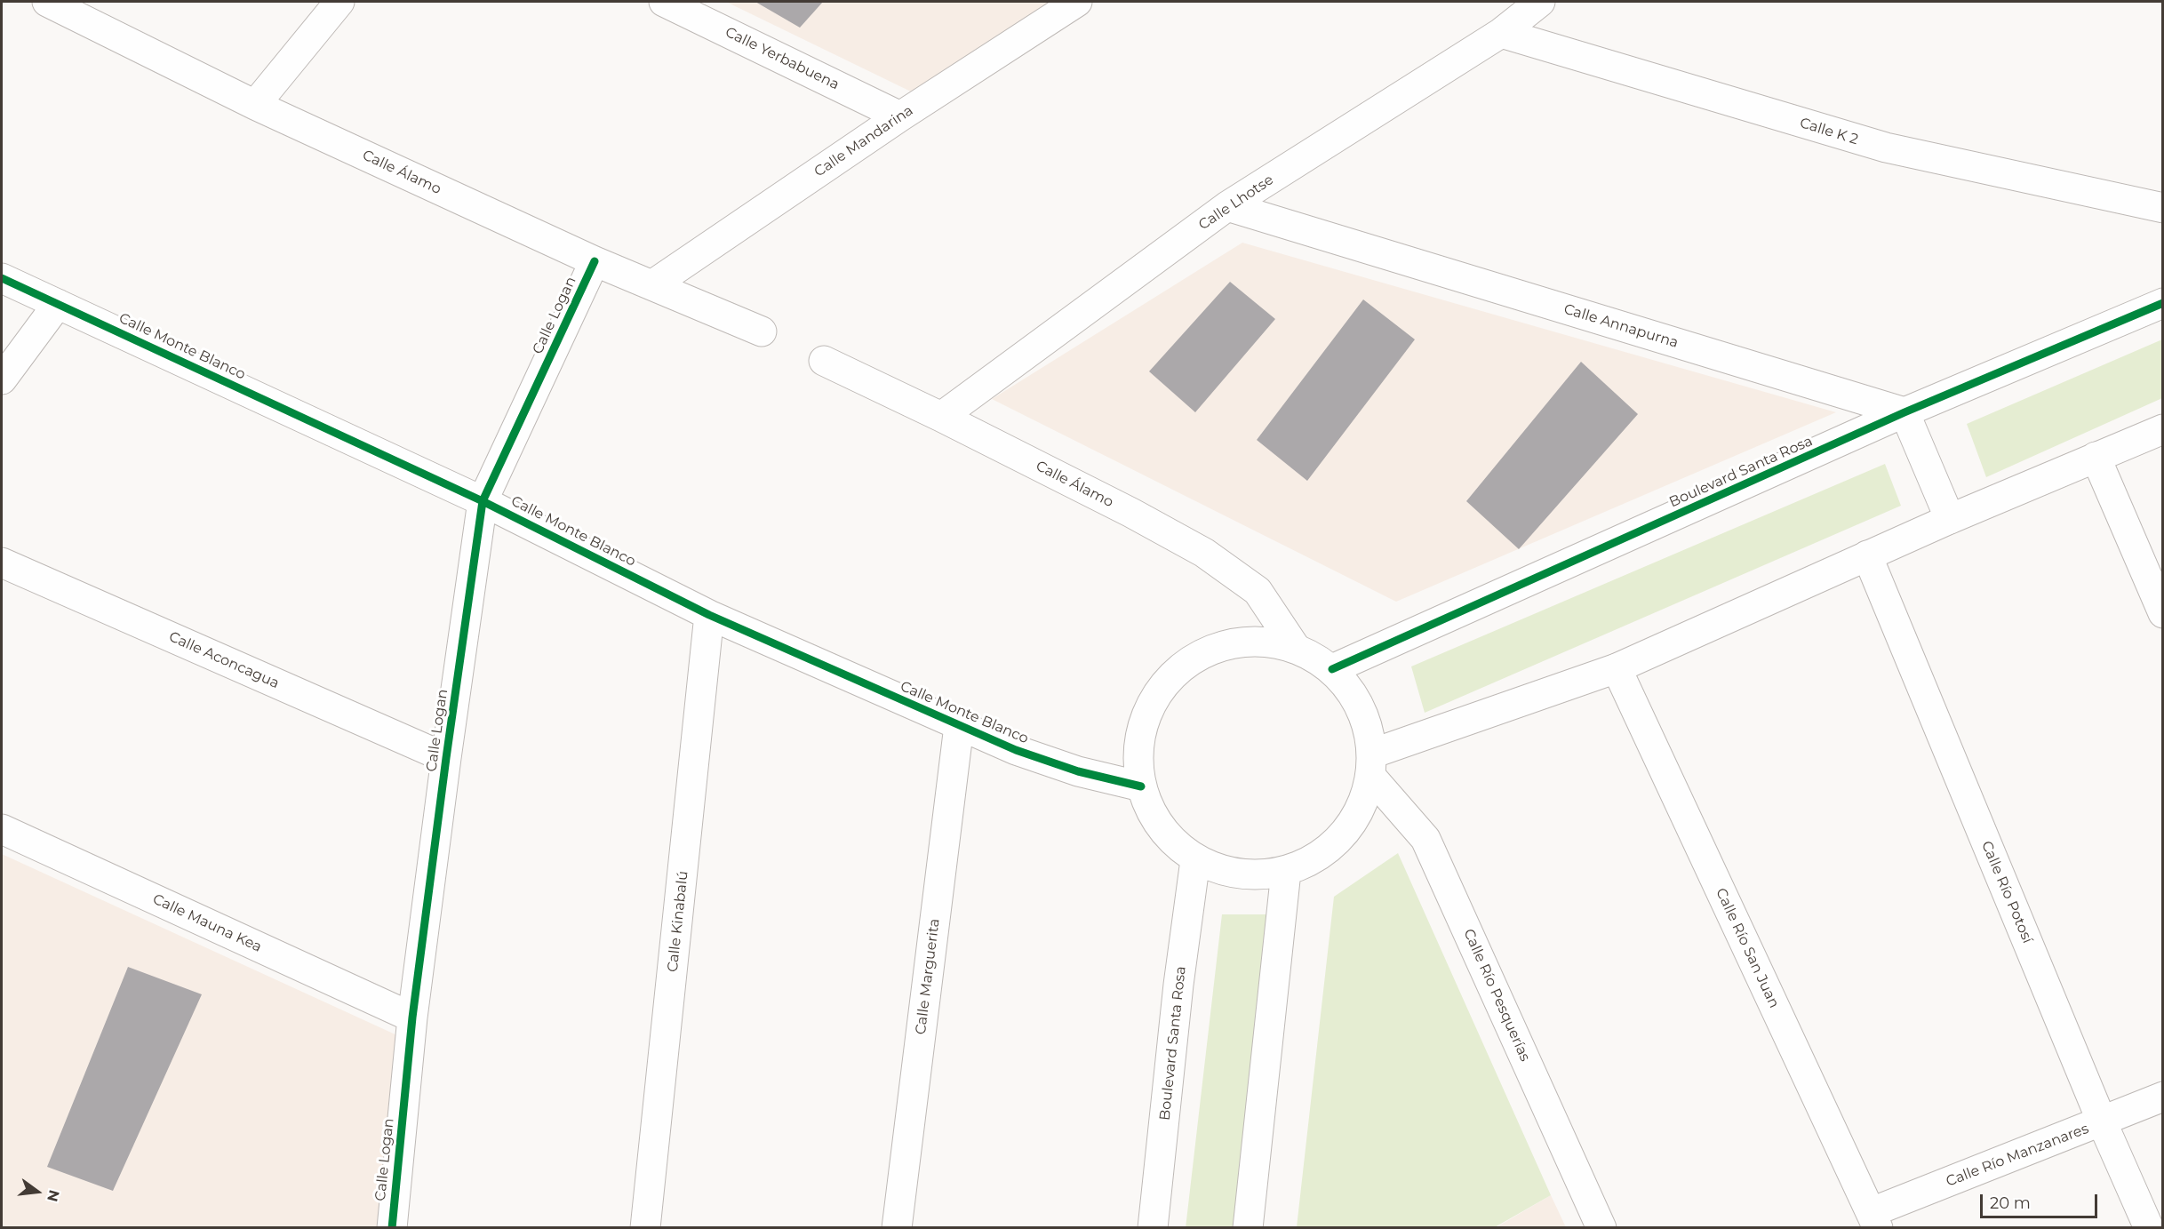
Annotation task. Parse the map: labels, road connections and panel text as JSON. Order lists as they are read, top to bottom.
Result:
{
  "streets": {
    "street": [
      "Calle Yerbabuena",
      "Calle K 2",
      "Calle Mandarina",
      "Calle Álamo",
      "Calle Lhotse",
      "Calle Logan",
      "Calle Annapurna",
      "Calle Monte Blanco",
      "Boulevard Santa Rosa",
      "Calle Aconcagua",
      "Calle Río Potosí",
      "Calle Kinabalú",
      "Calle Mauna Kea",
      "Calle Río San Juan",
      "Calle Marguerita",
      "Calle Río Pesquerías",
      "Calle Río Manzanares"
    ]
  },
  "crossings": [
    ["Calle Yerbabuena", "Calle Mandarina"],
    ["Calle K 2", "Calle Lhotse"],
    ["Calle Mandarina", "Calle Álamo"],
    ["Calle Álamo", "Calle Lhotse"],
    ["Calle Álamo", "Calle Logan"],
    ["Calle Lhotse", "Calle Annapurna"],
    ["Calle Logan", "Calle Monte Blanco"],
    ["Calle Logan", "Calle Aconcagua"],
    ["Calle Logan", "Calle Mauna Kea"],
    ["Calle Annapurna", "Boulevard Santa Rosa"],
    ["Calle Monte Blanco", "Calle Kinabalú"],
    ["Calle Monte Blanco", "Calle Marguerita"],
    ["Calle Río Potosí", "Calle Río Manzanares"],
    ["Calle Río San Juan", "Calle Río Manzanares"]
  ],
  "scale_bar": "20 m",
  "north": "right"
}
